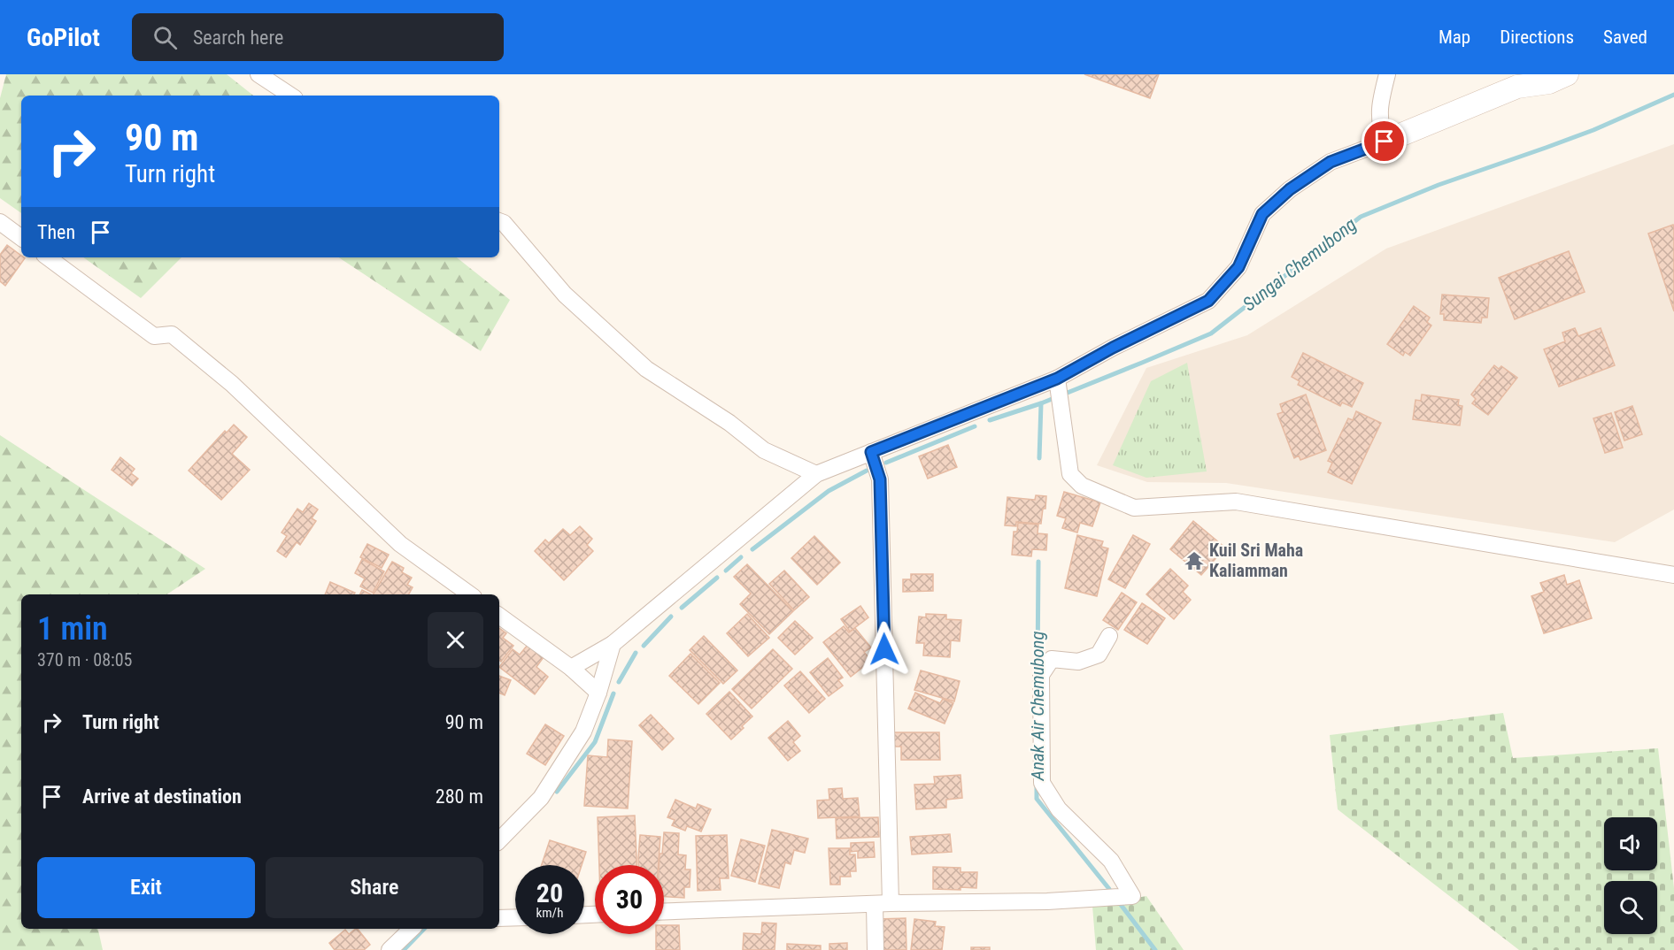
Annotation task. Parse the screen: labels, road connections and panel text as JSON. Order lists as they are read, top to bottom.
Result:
{
  "water": ["Sungai Chemubong", "Anak Air Chemubong"],
  "places": {
    "temple": ["Kuil Sri Maha Kaliamman"]
  },
  "page": {
    "header": "GoPilot",
    "search": "Search here",
    "nav": ["Map", "Directions", "Saved"],
    "turn": ["90 m", "Turn right"],
    "then": "Then",
    "heading": ["1 min", "370 m · 08:05"],
    "list": [
      {
        "name": "Turn right",
        "value": "90 m"
      },
      {
        "name": "Arrive at destination",
        "value": "280 m"
      }
    ],
    "buttons": ["Exit", "Share"],
    "speed": "20 km/h",
    "limit": "30"
  }
}
